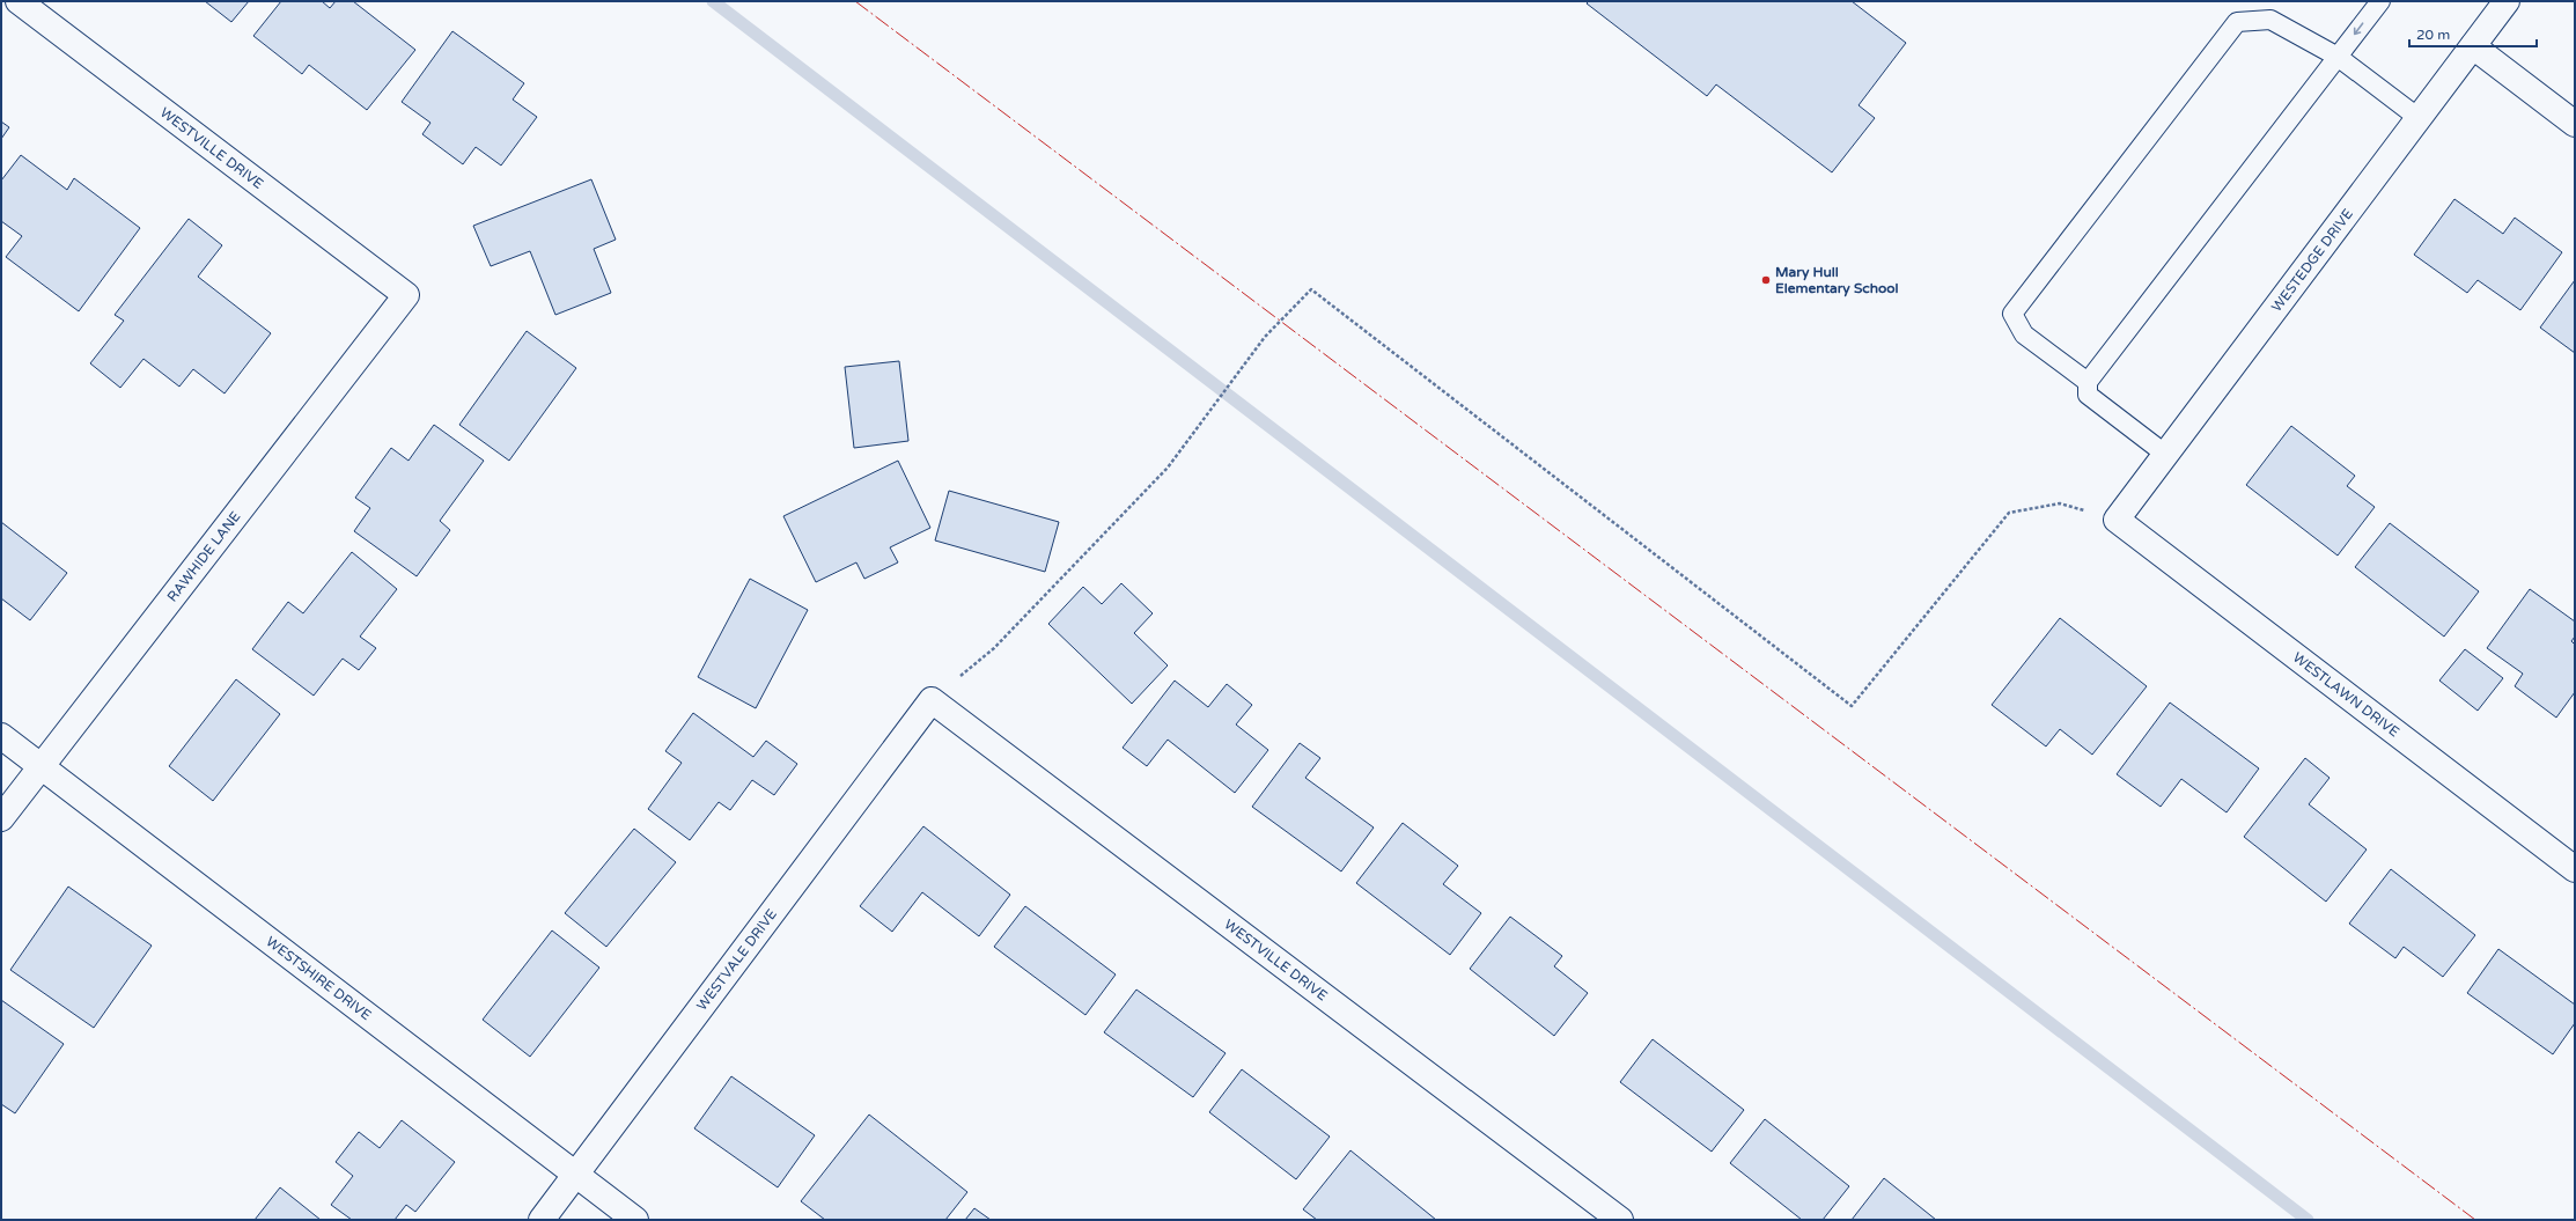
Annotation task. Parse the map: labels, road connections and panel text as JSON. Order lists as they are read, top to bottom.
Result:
{
  "streets": {
    "street": [
      "WESTVILLE DRIVE",
      "WESTEDGE DRIVE",
      "RAWHIDE LANE",
      "WESTLAWN DRIVE",
      "WESTVALE DRIVE",
      "WESTSHIRE DRIVE"
    ]
  },
  "crossings": [
    ["WESTVILLE DRIVE", "RAWHIDE LANE"],
    ["WESTVILLE DRIVE", "WESTVALE DRIVE"],
    ["WESTEDGE DRIVE", "WESTLAWN DRIVE"],
    ["RAWHIDE LANE", "WESTSHIRE DRIVE"],
    ["WESTVALE DRIVE", "WESTSHIRE DRIVE"]
  ],
  "places": ["Mary Hull Elementary School"],
  "scale_bar": "20 m"
}
